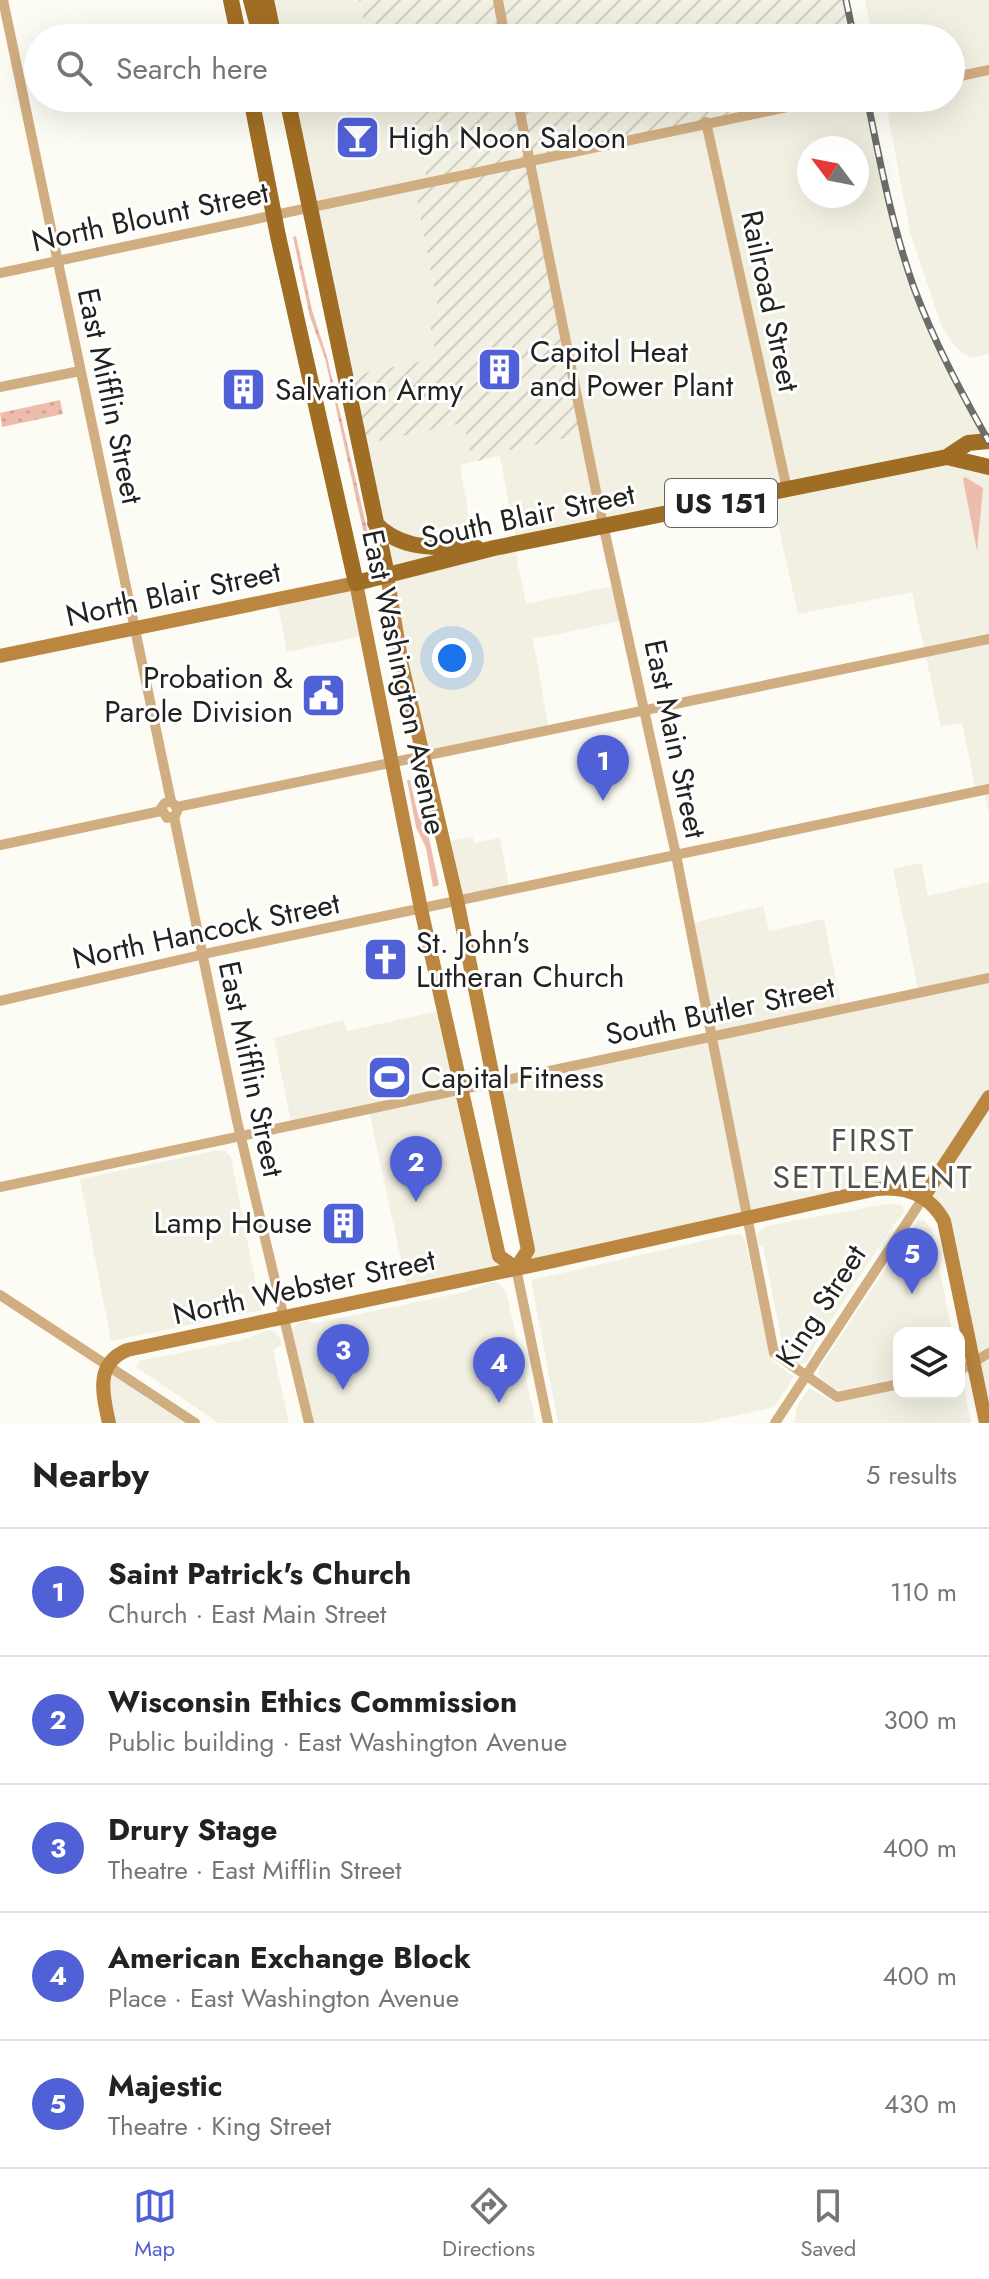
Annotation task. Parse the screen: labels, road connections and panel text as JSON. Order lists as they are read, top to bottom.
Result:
{
  "streets": {
    "main road": ["US 151", "South Blair Street", "East Washington Avenue"],
    "street": [
      "North Blount Street",
      "Railroad Street",
      "East Mifflin Street",
      "North Blair Street",
      "East Main Street",
      "North Hancock Street",
      "South Butler Street",
      "North Webster Street",
      "King Street"
    ]
  },
  "crossings": [
    ["North Blount Street", "Railroad Street"],
    ["North Blount Street", "East Mifflin Street"],
    ["North Blount Street", "East Washington Avenue"],
    ["North Blount Street", "East Main Street"],
    ["Railroad Street", "South Blair Street"],
    ["East Mifflin Street", "North Blair Street"],
    ["East Mifflin Street", "North Hancock Street"],
    ["East Mifflin Street", "South Butler Street"],
    ["East Mifflin Street", "North Webster Street"],
    ["US 151", "South Blair Street"],
    ["US 151", "East Washington Avenue"],
    ["South Blair Street", "North Blair Street"],
    ["South Blair Street", "East Washington Avenue"],
    ["South Blair Street", "East Main Street"],
    ["North Blair Street", "East Washington Avenue"],
    ["East Washington Avenue", "North Hancock Street"],
    ["East Washington Avenue", "South Butler Street"],
    ["East Washington Avenue", "North Webster Street"],
    ["East Main Street", "North Hancock Street"],
    ["East Main Street", "South Butler Street"],
    ["East Main Street", "North Webster Street"],
    ["East Main Street", "King Street"],
    ["North Webster Street", "King Street"]
  ],
  "districts": ["FIRST SETTLEMENT"],
  "places": {
    "bar": ["High Noon Saloon"],
    "building": ["Capitol Heat and Power Plant", "Salvation Army", "Lamp House"],
    "public building": ["Probation & Parole Division"],
    "church": ["St. John's Lutheran Church"],
    "sports": ["Capital Fitness"]
  },
  "north": "top left",
  "page": {
    "search": "Search here",
    "pins": [
      "1",
      "2",
      "5",
      "3",
      "4"
    ],
    "heading": ["Nearby", "5 results"],
    "list": [
      {
        "mark": "1",
        "name": "Saint Patrick's Church",
        "note": "Church · East Main Street",
        "value": "110 m"
      },
      {
        "mark": "2",
        "name": "Wisconsin Ethics Commission",
        "note": "Public building · East Washington Avenue",
        "value": "300 m"
      },
      {
        "mark": "3",
        "name": "Drury Stage",
        "note": "Theatre · East Mifflin Street",
        "value": "400 m"
      },
      {
        "mark": "4",
        "name": "American Exchange Block",
        "note": "Place · East Washington Avenue",
        "value": "400 m"
      },
      {
        "mark": "5",
        "name": "Majestic",
        "note": "Theatre · King Street",
        "value": "430 m"
      }
    ],
    "nav": ["Map", "Directions", "Saved"]
  }
}
